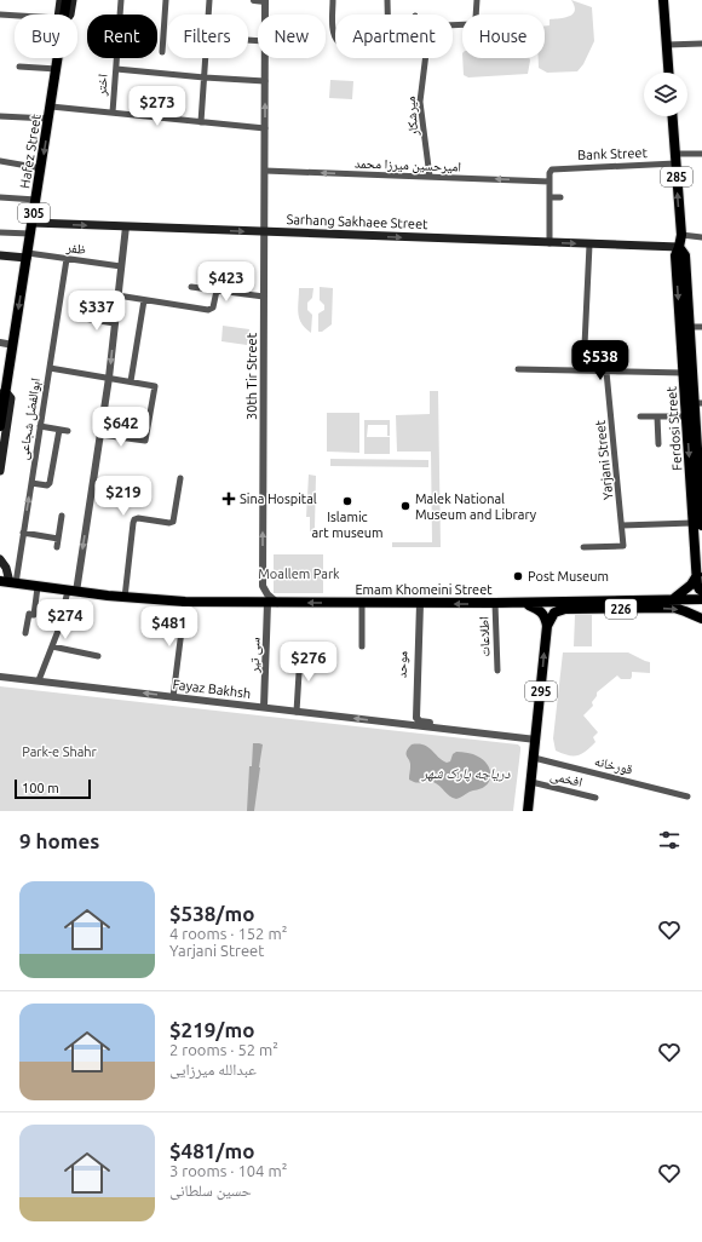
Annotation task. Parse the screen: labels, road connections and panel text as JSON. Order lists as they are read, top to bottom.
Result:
{
  "streets": {
    "main road": [
      "Hafez Street",
      "285",
      "305",
      "Sarhang Sakhaee Street",
      "Ferdosi Street",
      "Emam Khomeini Street",
      "226",
      "295"
    ],
    "street": [
      "اختر",
      "میرشکار",
      "Bank Street",
      "امیرحسین میرزا محمد",
      "ظفر",
      "30th Tir Street",
      "ابوالفضل شجاعی",
      "Yarjani Street",
      "اطلاعات",
      "سی تیر",
      "موحد",
      "Fayaz Bakhsh",
      "قورخانه",
      "افخمی"
    ]
  },
  "crossings": [
    ["میرشکار", "امیرحسین میرزا محمد"],
    ["Hafez Street", "305"],
    ["Hafez Street", "Sarhang Sakhaee Street"],
    ["Hafez Street", "ظفر"],
    ["Bank Street", "امیرحسین میرزا محمد"],
    ["Bank Street", "Ferdosi Street"],
    ["امیرحسین میرزا محمد", "30th Tir Street"],
    ["Sarhang Sakhaee Street", "30th Tir Street"],
    ["Sarhang Sakhaee Street", "Ferdosi Street"],
    ["ظفر", "ابوالفضل شجاعی"],
    ["30th Tir Street", "Emam Khomeini Street"],
    ["30th Tir Street", "سی تیر"],
    ["ابوالفضل شجاعی", "Emam Khomeini Street"],
    ["Emam Khomeini Street", "اطلاعات"],
    ["Emam Khomeini Street", "سی تیر"],
    ["Emam Khomeini Street", "موحد"],
    ["226", "295"],
    ["سی تیر", "Fayaz Bakhsh"],
    ["موحد", "Fayaz Bakhsh"],
    ["Fayaz Bakhsh", "295"],
    ["295", "قورخانه"],
    ["295", "افخمی"]
  ],
  "one_way": [
    "امیرحسین میرزا محمد",
    "Sarhang Sakhaee Street",
    "30th Tir Street",
    "Fayaz Bakhsh"
  ],
  "water": ["دریاچه پارک شهر"],
  "parks": ["Moallem Park", "Park-e Shahr"],
  "places": {
    "health": ["Sina Hospital"],
    "other": ["Islamic art museum", "Malek National Museum and Library", "Post Museum"]
  },
  "scale_bar": "100 m",
  "page": {
    "chip": [
      "Buy",
      "Rent",
      "Filters",
      "New",
      "Apartment",
      "House"
    ],
    "price": [
      "$273",
      "$423",
      "$337",
      "$538",
      "$642",
      "$219",
      "$274",
      "$481",
      "$276"
    ],
    "scale": "100 m",
    "heading": "9 homes",
    "list": [
      {
        "name": "$538/mo",
        "note": "4 rooms · 152 m² · Yarjani Street"
      },
      {
        "name": "$219/mo",
        "note": "2 rooms · 52 m² · عبدالله میرزایی"
      },
      {
        "name": "$481/mo",
        "note": "3 rooms · 104 m² · حسین سلطانی"
      }
    ]
  }
}
